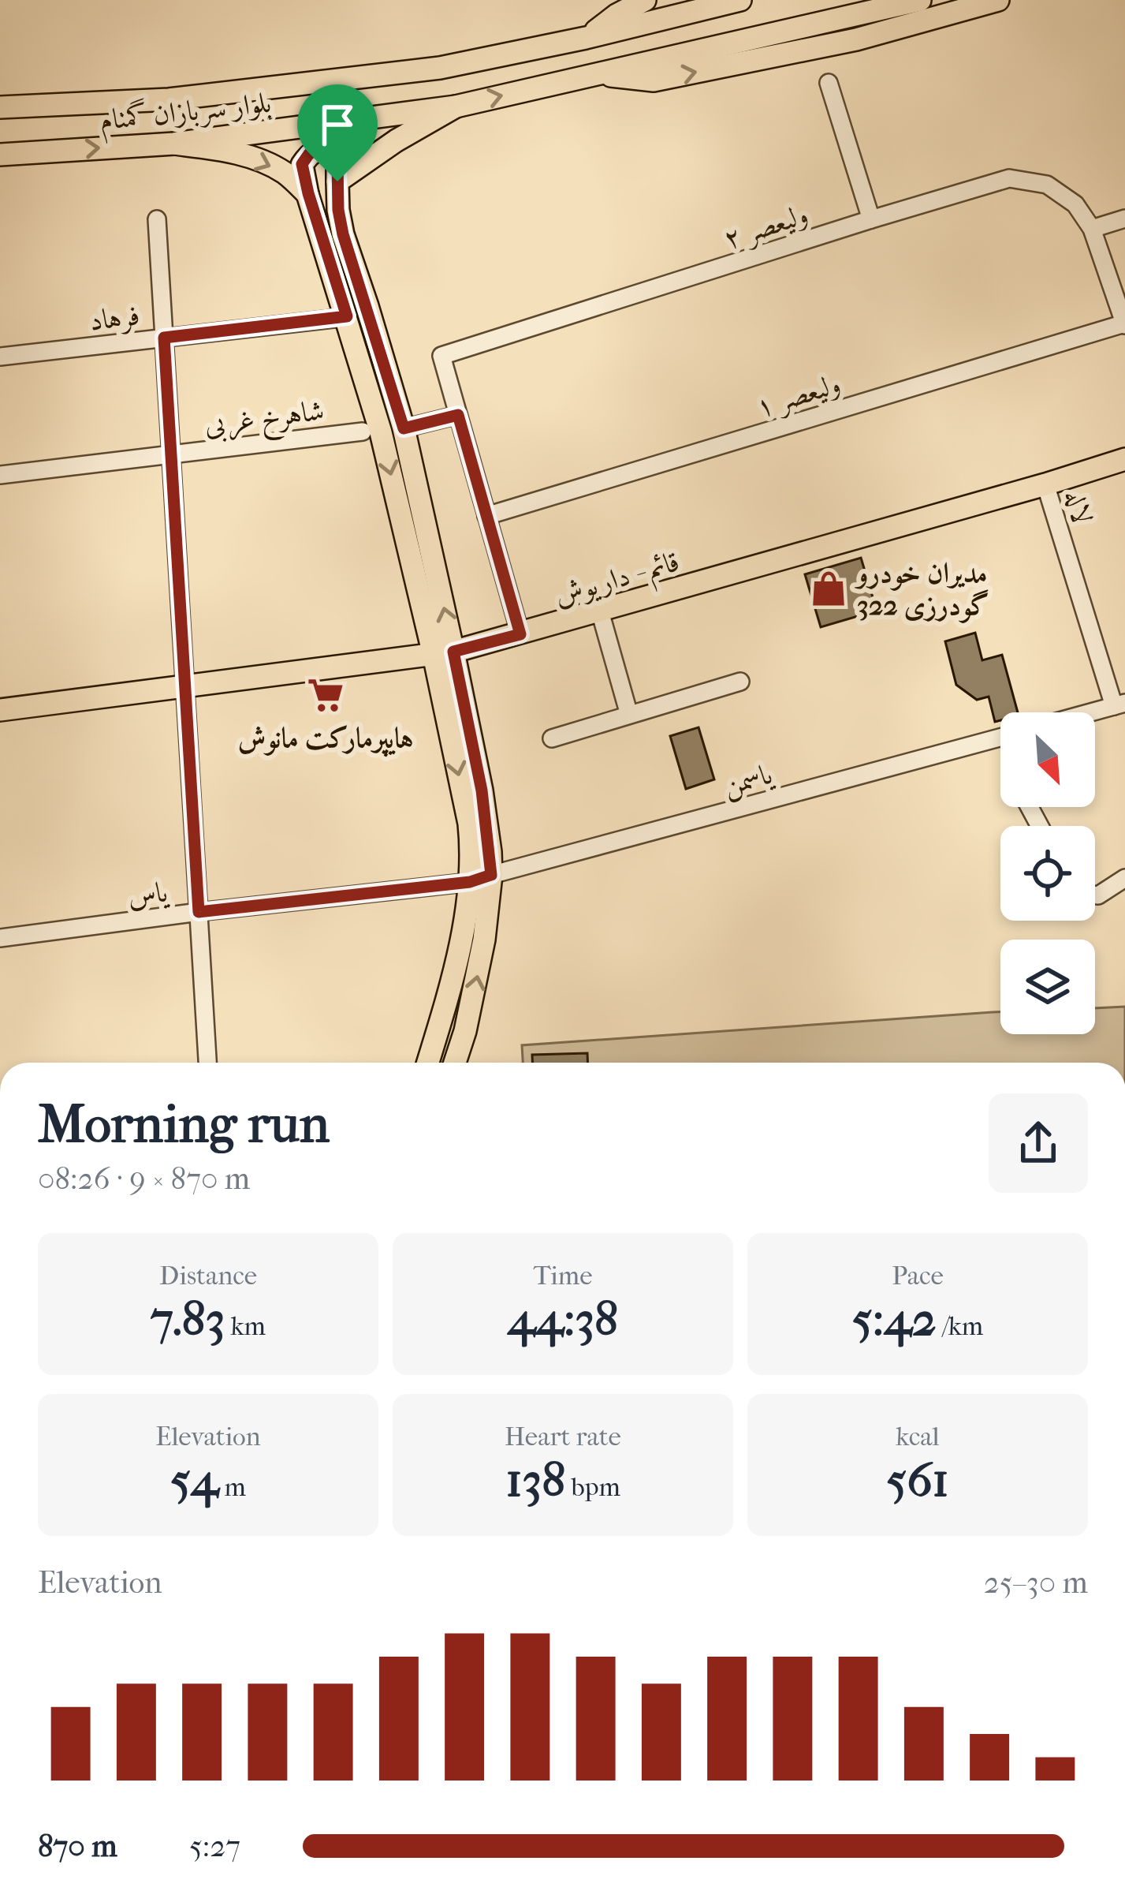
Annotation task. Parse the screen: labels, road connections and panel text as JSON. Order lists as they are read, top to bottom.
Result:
{
  "streets": {
    "main road": ["بلوار سربازان گمنام", "قائم - داریوش"],
    "street": [
      "ولیعصر ۲",
      "فرهاد",
      "ولیعصر ۱",
      "شاهرخ غربی",
      "لاله",
      "یاسمن",
      "یاس"
    ]
  },
  "crossings": [
    ["لاله", "قائم - داریوش"],
    ["یاسمن", "یاس"]
  ],
  "places": {
    "shop": ["مدیران خودرو گودرزی 322"],
    "supermarket": ["هایپرمارکت مانوش"]
  },
  "north": "bottom right",
  "page": {
    "heading": ["Morning run", "08:26 · 9 × 870 m"],
    "stats": [
      ["Distance", "7.83 km"],
      ["Time", "44:38"],
      ["Pace", "5:42 /km"],
      ["Elevation", "54 m"],
      ["Heart rate", "138 bpm"],
      ["kcal", "561"]
    ],
    "chart": ["Elevation", "25–30 m"],
    "list": [
      {
        "name": "870 m",
        "note": "5:27"
      }
    ]
  }
}
